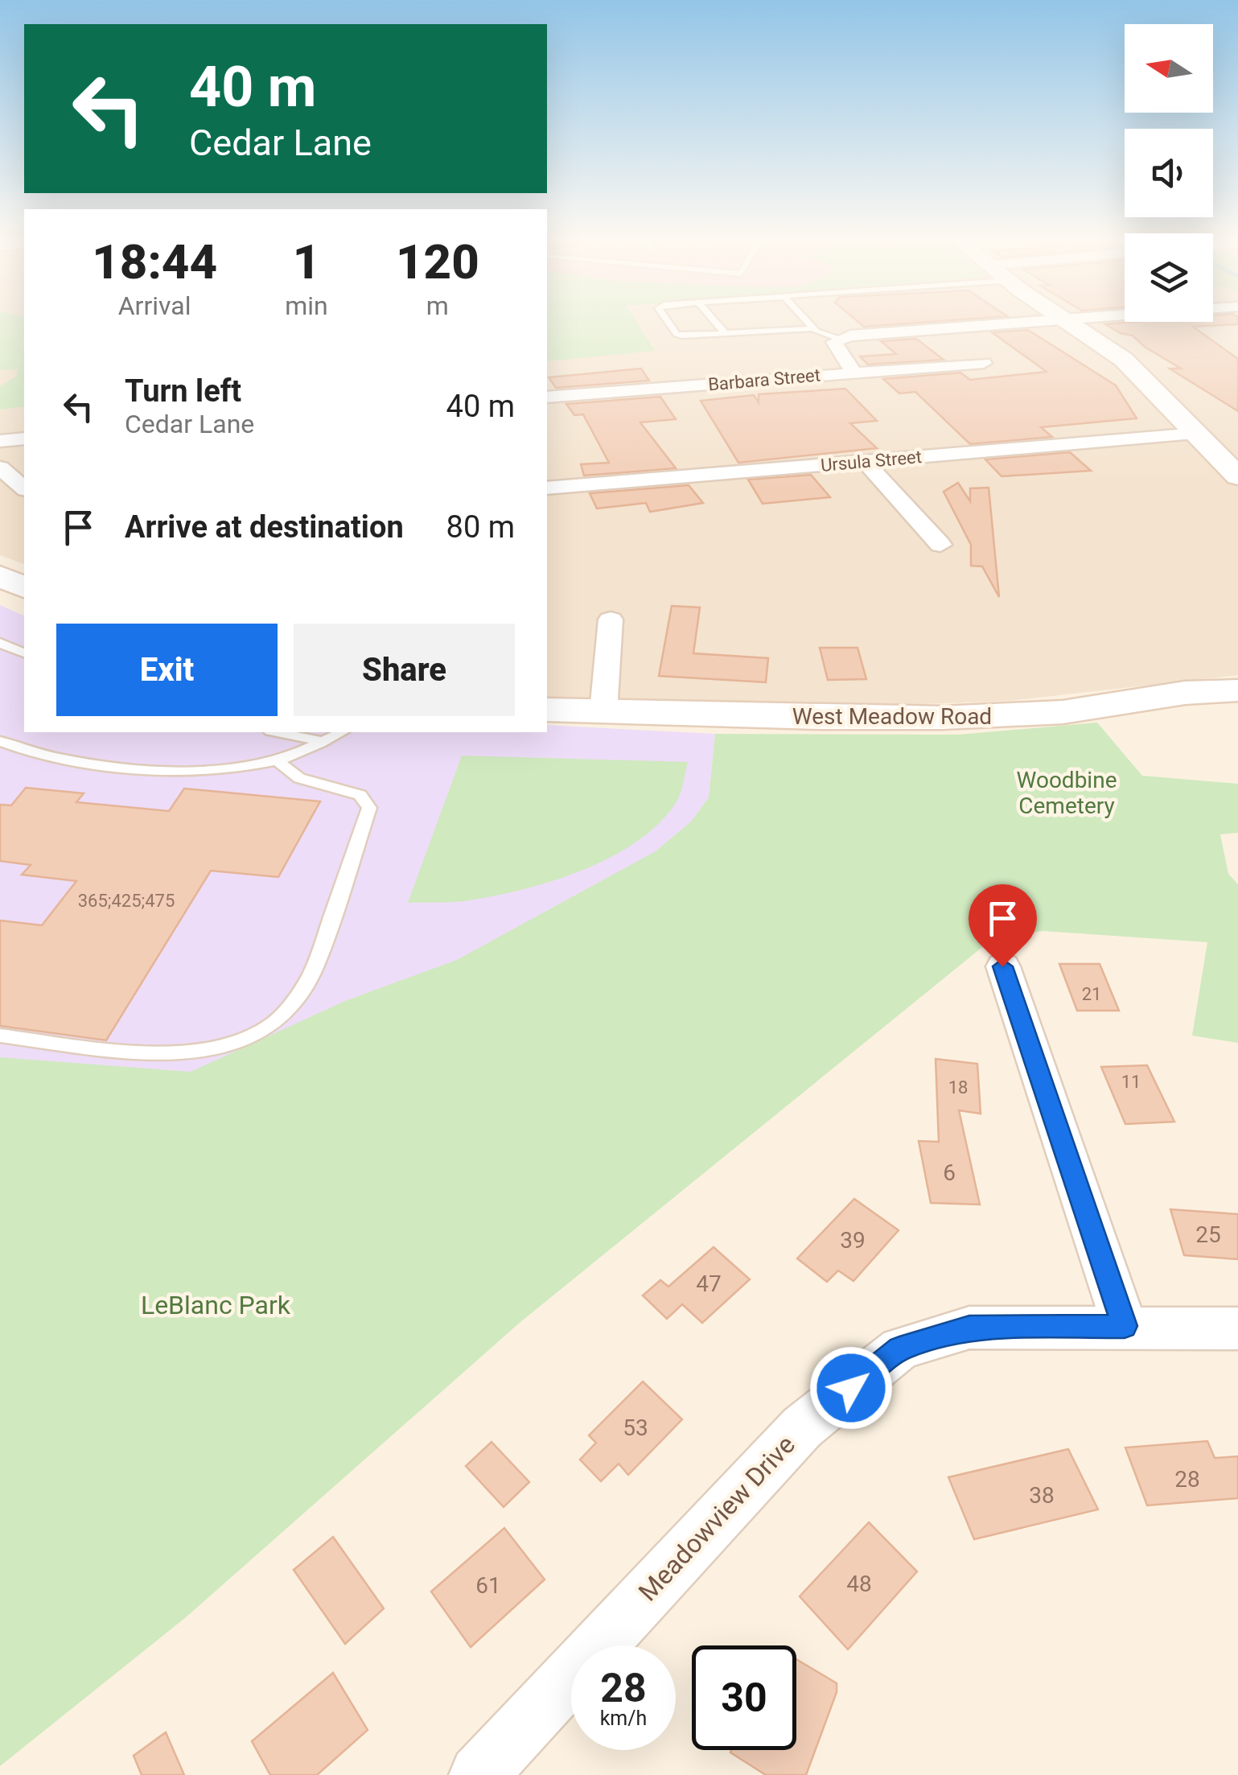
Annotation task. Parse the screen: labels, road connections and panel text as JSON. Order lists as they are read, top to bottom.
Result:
{
  "streets": {
    "main road": ["West Meadow Road"],
    "street": ["Barbara Street", "Ursula Street", "Meadowview Drive"]
  },
  "parks": ["Woodbine Cemetery", "LeBlanc Park"],
  "house_numbers": [
    "365;425;475",
    "21",
    "11",
    "18",
    "6",
    "25",
    "39",
    "47",
    "53",
    "28",
    "38",
    "48",
    "61"
  ],
  "north": "left",
  "page": {
    "turn": ["40 m", "Cedar Lane"],
    "eta": [
      "18:44",
      "Arrival",
      "1",
      "min",
      "120",
      "m"
    ],
    "list": [
      {
        "name": "Turn left",
        "note": "Cedar Lane",
        "value": "40 m"
      },
      {
        "name": "Arrive at destination",
        "value": "80 m"
      }
    ],
    "buttons": ["Exit", "Share"],
    "speed": "28 km/h",
    "limit": "30"
  }
}
